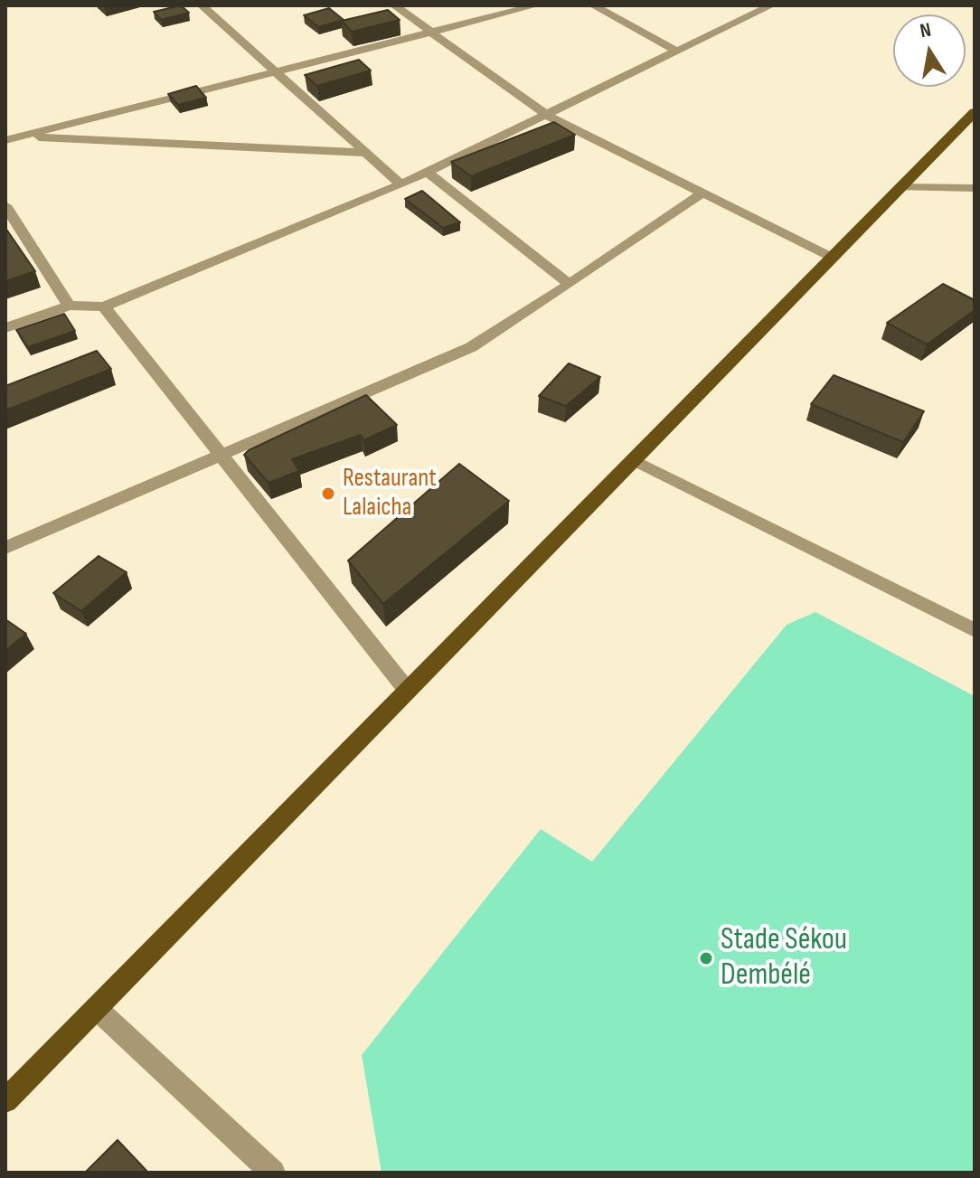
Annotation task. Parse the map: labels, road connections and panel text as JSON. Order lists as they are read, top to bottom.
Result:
{
  "places": ["Restaurant Lalaicha", "Stade Sékou Dembélé"],
  "north": "top"
}
